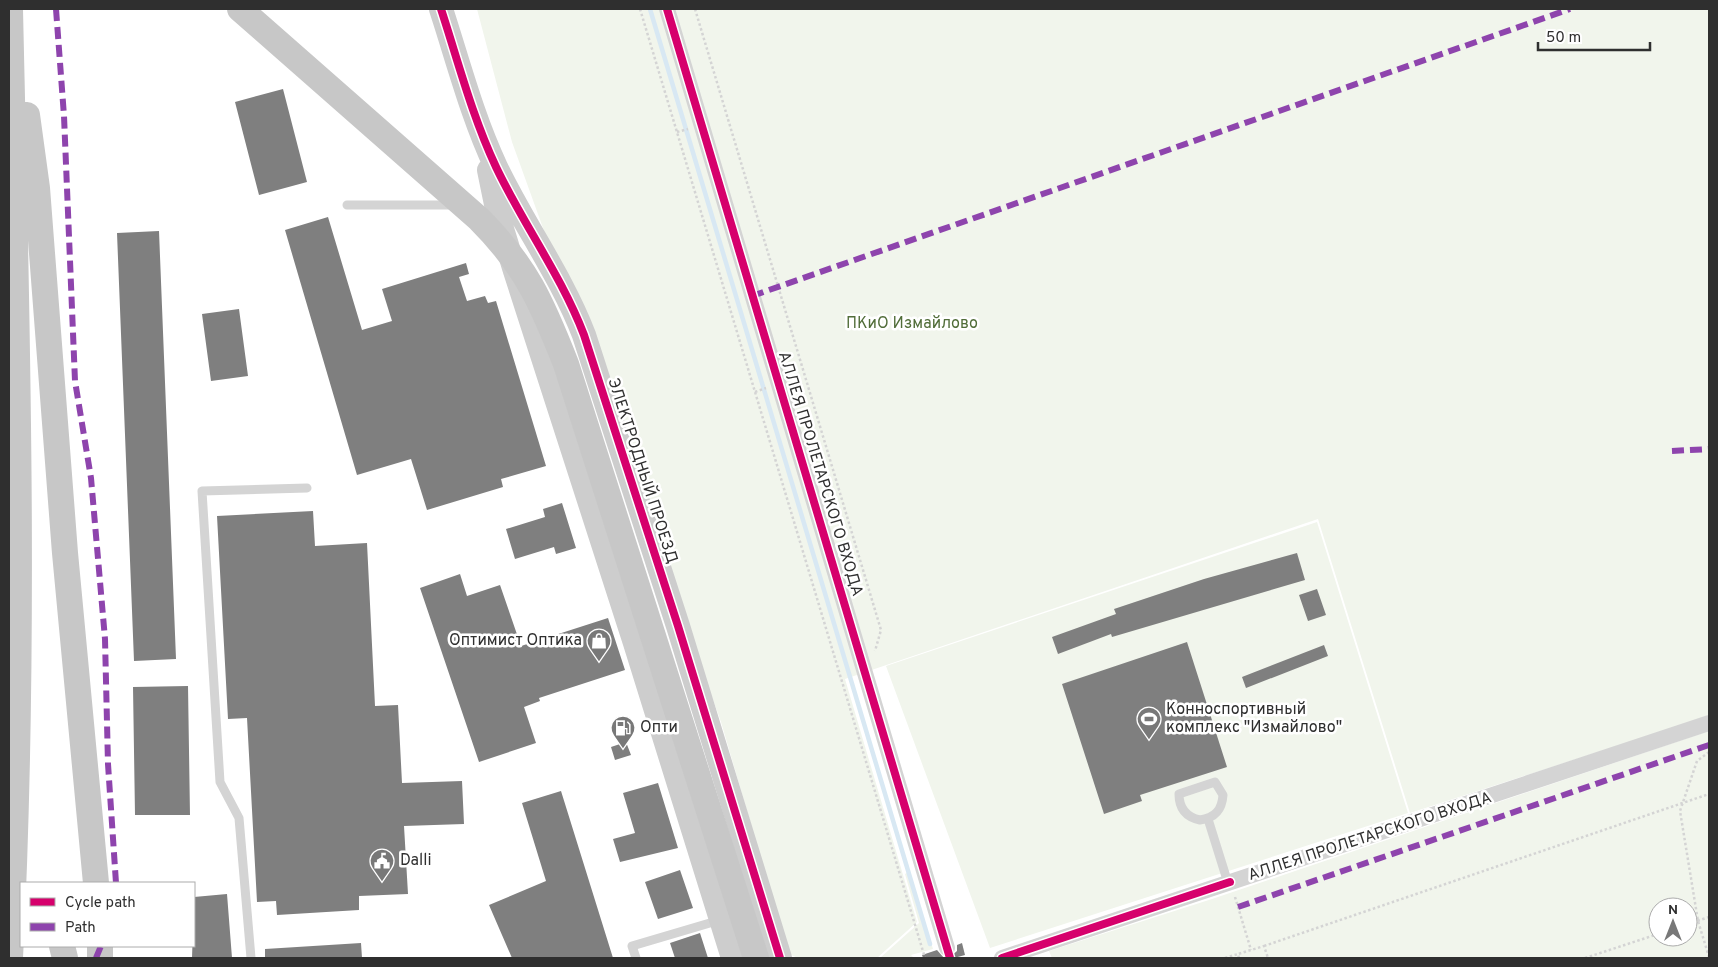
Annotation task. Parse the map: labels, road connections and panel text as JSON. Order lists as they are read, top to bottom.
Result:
{
  "streets": {
    "street": ["ЭЛЕКТРОДНЫЙ ПРОЕЗД", "АЛЛЕЯ ПРОЛЕТАРСКОГО ВХОДА"]
  },
  "parks": ["ПКиО Измайлово"],
  "places": {
    "shop": ["Оптимист Оптика"],
    "sports": ["Конноспортивный комплекс \"Измайлово\""],
    "fuel station": ["Опти"],
    "public building": ["Dalli"]
  },
  "legend": ["Cycle path", "Path"],
  "scale_bar": "50 m",
  "north": "top"
}
